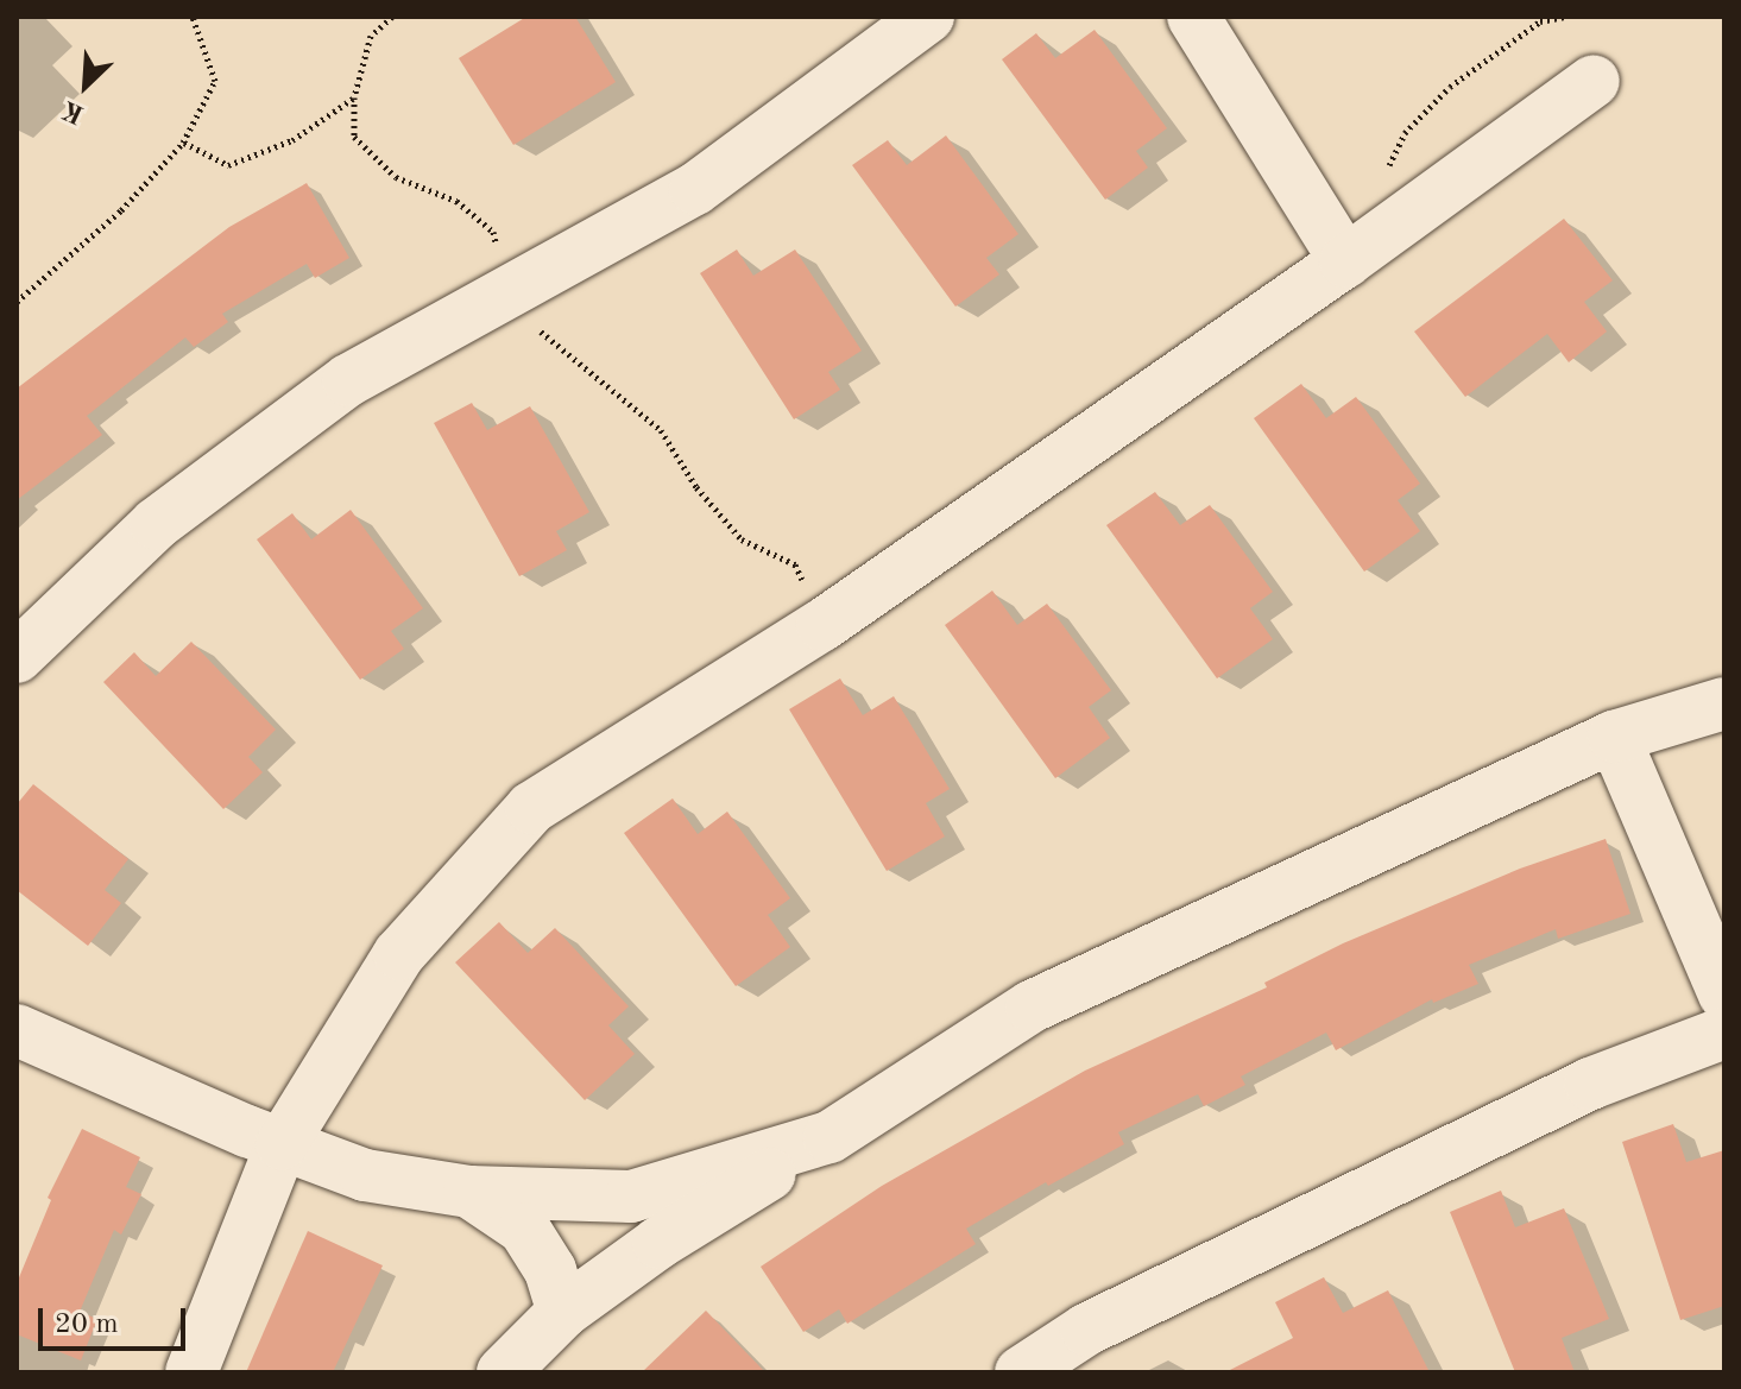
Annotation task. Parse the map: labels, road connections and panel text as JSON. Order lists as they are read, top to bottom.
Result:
{
  "scale_bar": "20 m",
  "north": "bottom left"
}
